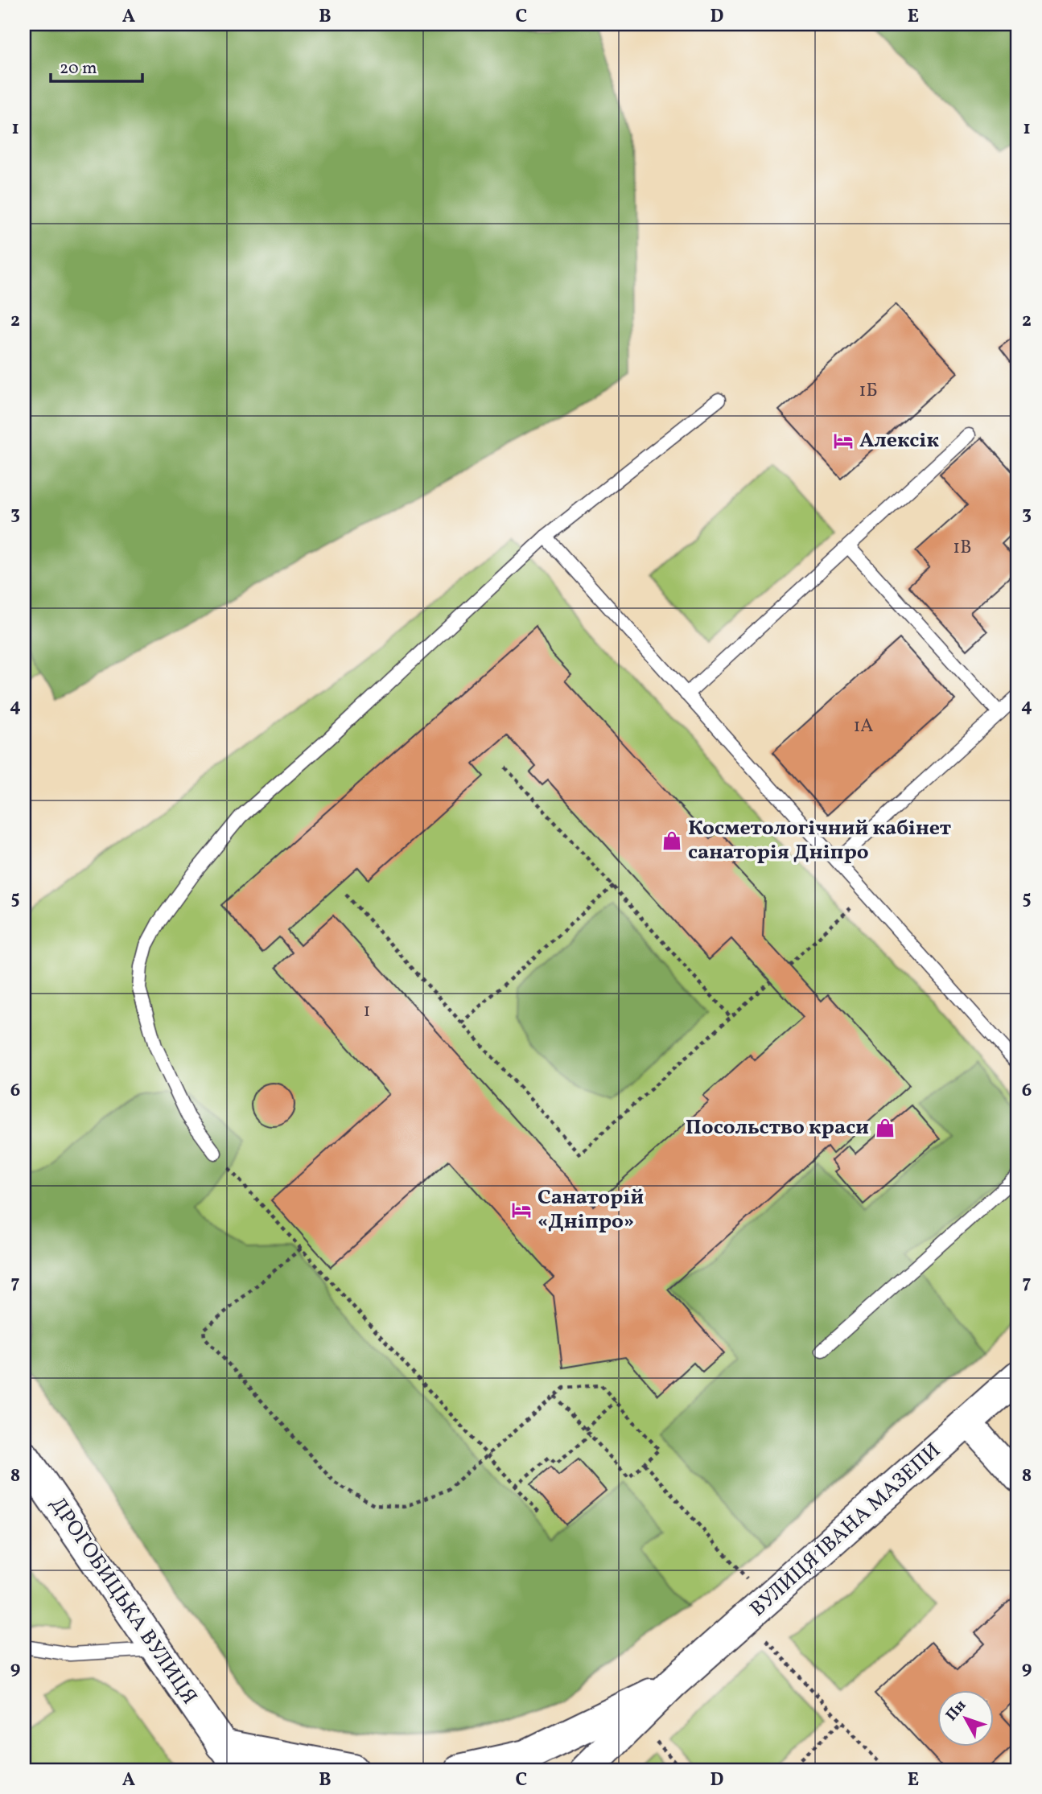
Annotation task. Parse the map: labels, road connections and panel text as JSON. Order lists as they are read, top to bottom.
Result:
{
  "streets": {
    "street": ["ВУЛИЦЯ ІВАНА МАЗЕПИ", "ДРОГОБИЦЬКА ВУЛИЦЯ"]
  },
  "places": {
    "hotel": ["Алексік", "Санаторій «Дніпро»"],
    "shop": ["Косметологічний кабінет санаторія Дніпро", "Посольство краси"]
  },
  "house_numbers": [
    "1Б",
    "1В",
    "1А",
    "1"
  ],
  "scale_bar": "20 m",
  "north": "top left",
  "grid": {
    "columns": [
      "A",
      "B",
      "C",
      "D",
      "E"
    ],
    "rows": [
      "1",
      "2",
      "3",
      "4",
      "5",
      "6",
      "7",
      "8",
      "9"
    ]
  }
}
